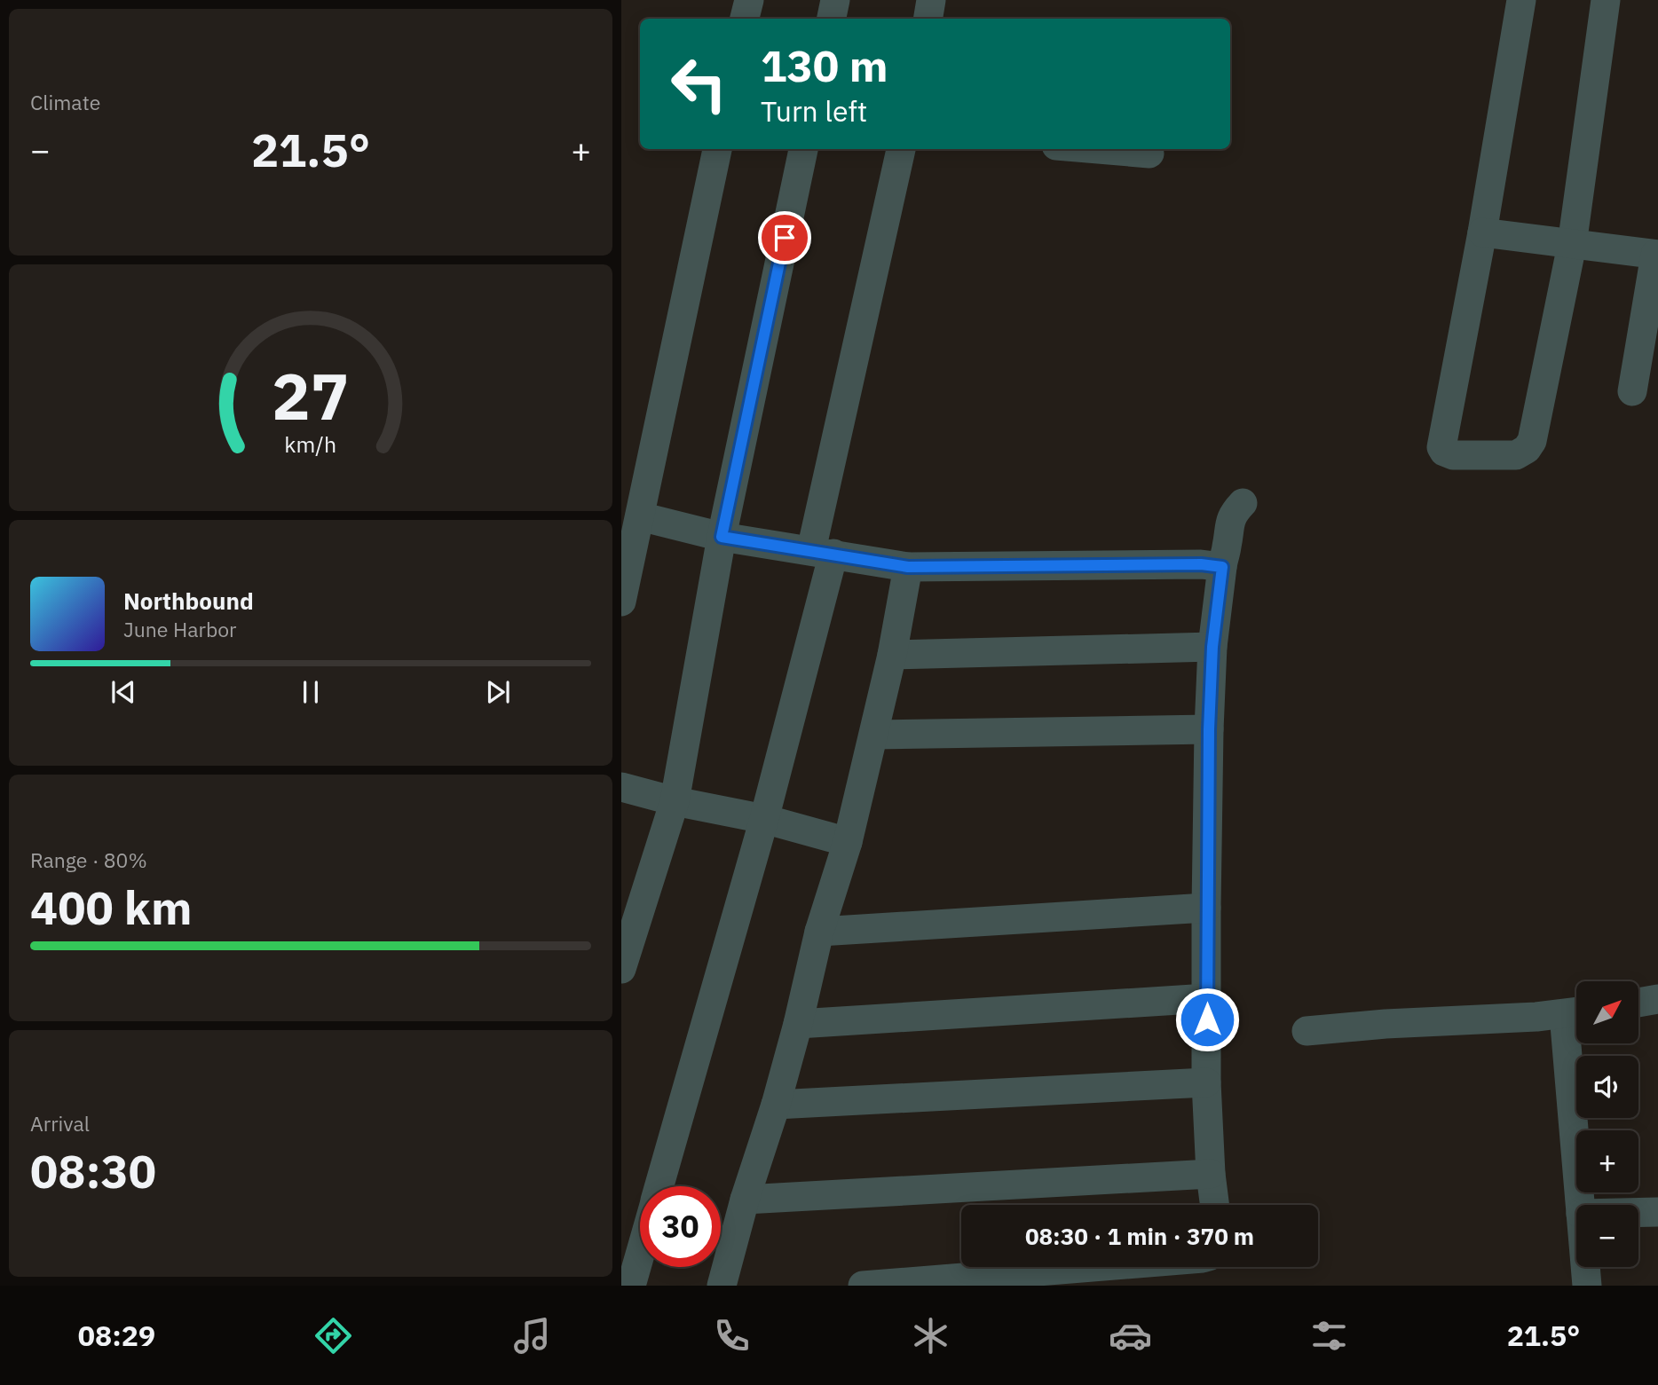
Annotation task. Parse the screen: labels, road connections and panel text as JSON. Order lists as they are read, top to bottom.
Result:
{
  "north": "top right",
  "page": {
    "tile": [
      "Climate",
      ["Range · 80%", "400 km"],
      ["Arrival", "08:30"]
    ],
    "turn": ["130 m", "Turn left"],
    "heat": ["−", "21.5°", "+"],
    "song": ["Northbound", "June Harbor"],
    "map_buttons": ["+", "−"],
    "limit": "30",
    "trip": "08:30 · 1 min · 370 m",
    "tabs": ["08:29", "21.5°"],
    "gauge": ["27", "km/h"]
  }
}
